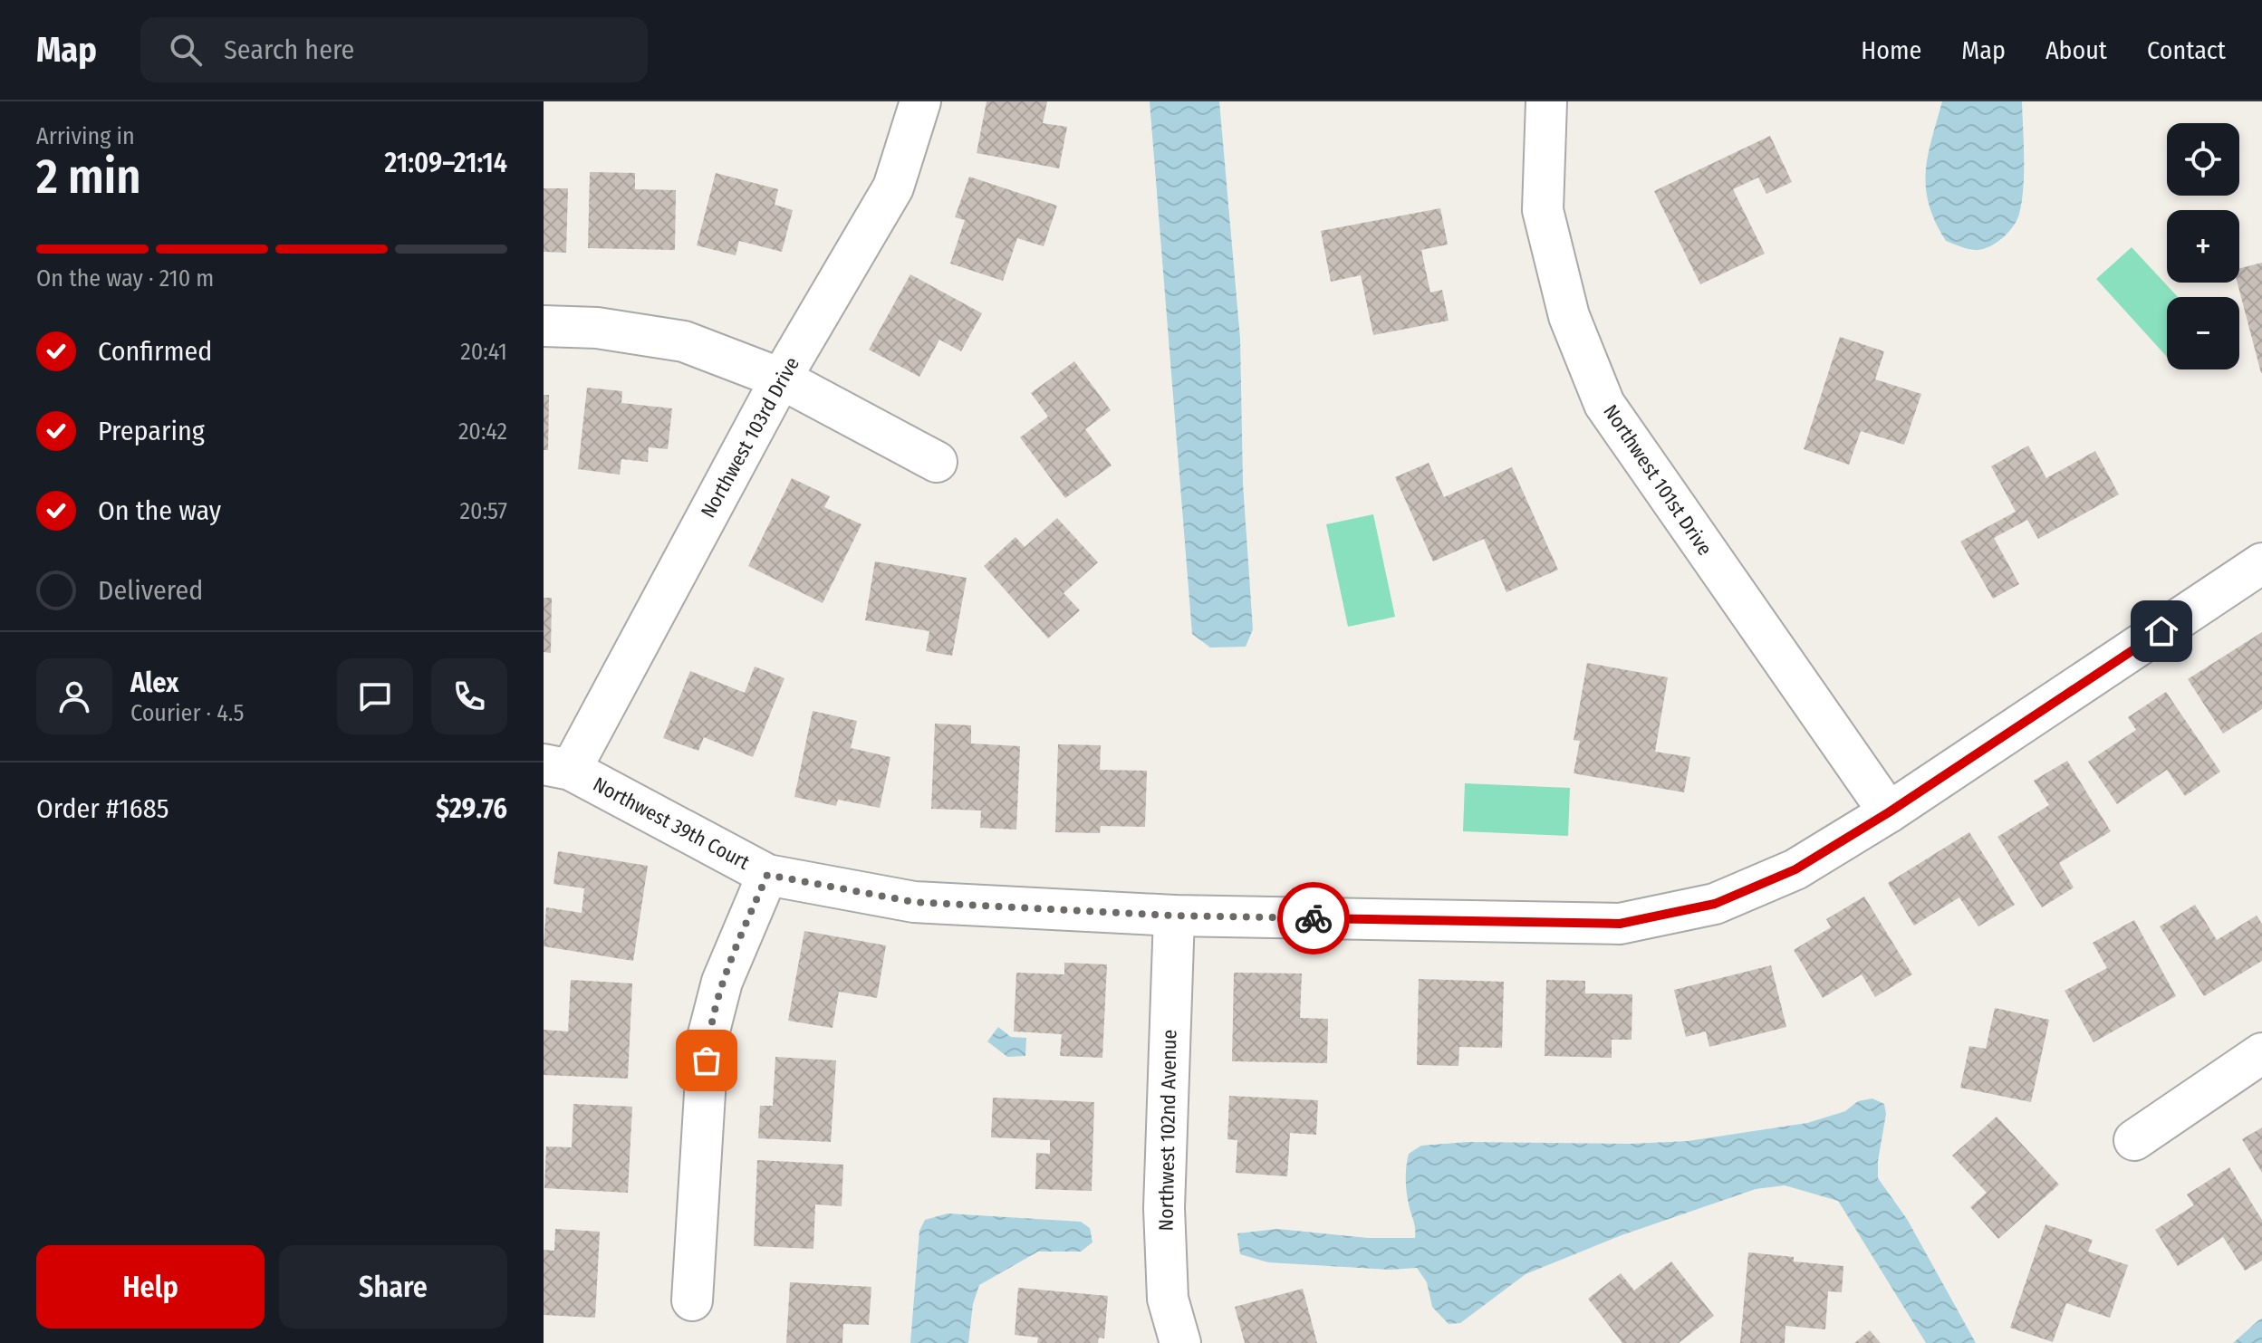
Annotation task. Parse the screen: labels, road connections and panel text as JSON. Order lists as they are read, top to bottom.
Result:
{
  "streets": {
    "street": [
      "Northwest 103rd Drive",
      "Northwest 101st Drive",
      "Northwest 39th Court",
      "Northwest 102nd Avenue"
    ]
  },
  "crossings": [
    ["Northwest 103rd Drive", "Northwest 39th Court"],
    ["Northwest 101st Drive", "Northwest 39th Court"],
    ["Northwest 39th Court", "Northwest 102nd Avenue"]
  ],
  "page": {
    "header": "Map",
    "search": "Search here",
    "nav": [
      "Home",
      "Map",
      "About",
      "Contact"
    ],
    "heading": ["2 min", "Arriving in", "21:09–21:14"],
    "panel": [
      "Alex",
      "Courier · 4.5",
      "Order #1685",
      "$29.76"
    ],
    "map_buttons": ["+", "−"],
    "bar": "On the way · 210 m",
    "list": [
      ["Confirmed", "20:41"],
      ["Preparing", "20:42"],
      ["On the way", "20:57"],
      "Delivered"
    ],
    "buttons": ["Help", "Share"]
  }
}
